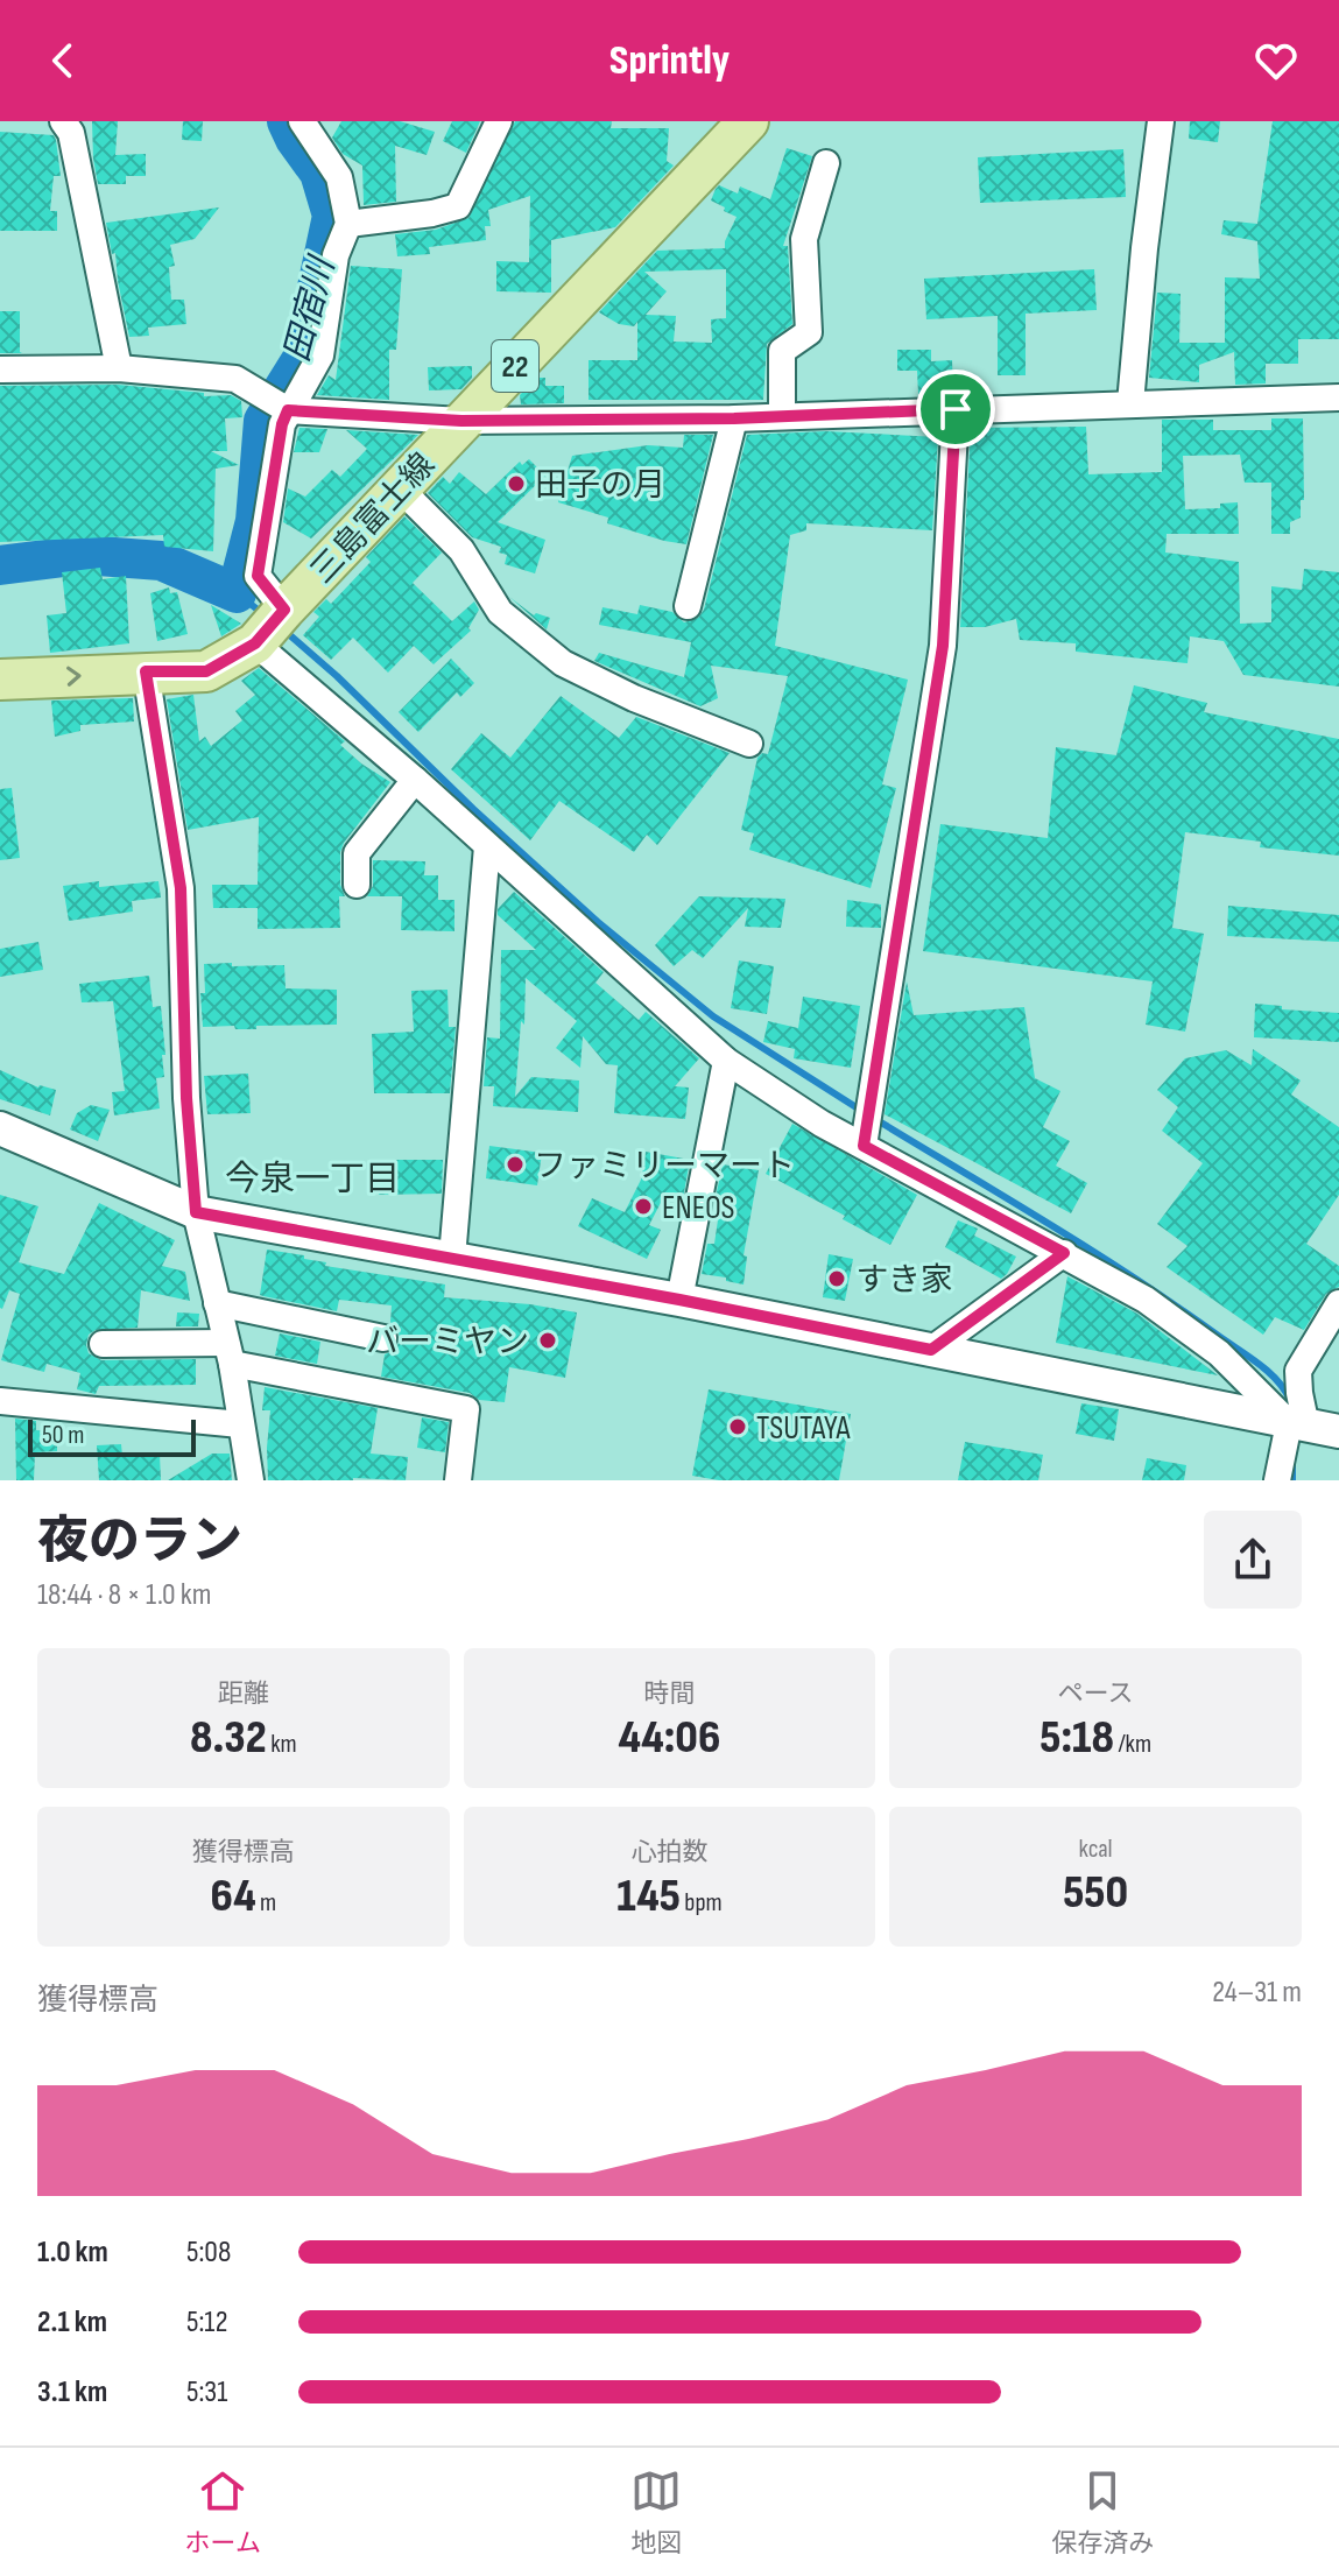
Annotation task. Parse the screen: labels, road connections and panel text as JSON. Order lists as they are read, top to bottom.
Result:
{
  "streets": {
    "main road": ["22", "三島富士線"]
  },
  "districts": ["今泉一丁目"],
  "water": ["田宿川"],
  "places": [
    "田子の月",
    "ファミリーマート",
    "ENEOS",
    "すき家",
    "バーミヤン",
    "TSUTAYA"
  ],
  "scale_bar": "50 m",
  "page": {
    "header": "Sprintly",
    "scale": "50 m",
    "heading": ["夜のラン", "18:44 · 8 × 1.0 km"],
    "stats": [
      ["距離", "8.32 km"],
      ["時間", "44:06"],
      ["ペース", "5:18 /km"],
      ["獲得標高", "64 m"],
      ["心拍数", "145 bpm"],
      ["kcal", "550"]
    ],
    "chart": ["獲得標高", "24–31 m"],
    "list": [
      {
        "name": "1.0 km",
        "note": "5:08"
      },
      {
        "name": "2.1 km",
        "note": "5:12"
      },
      {
        "name": "3.1 km",
        "note": "5:31"
      }
    ],
    "tabs": ["ホーム", "地図", "保存済み"]
  }
}
